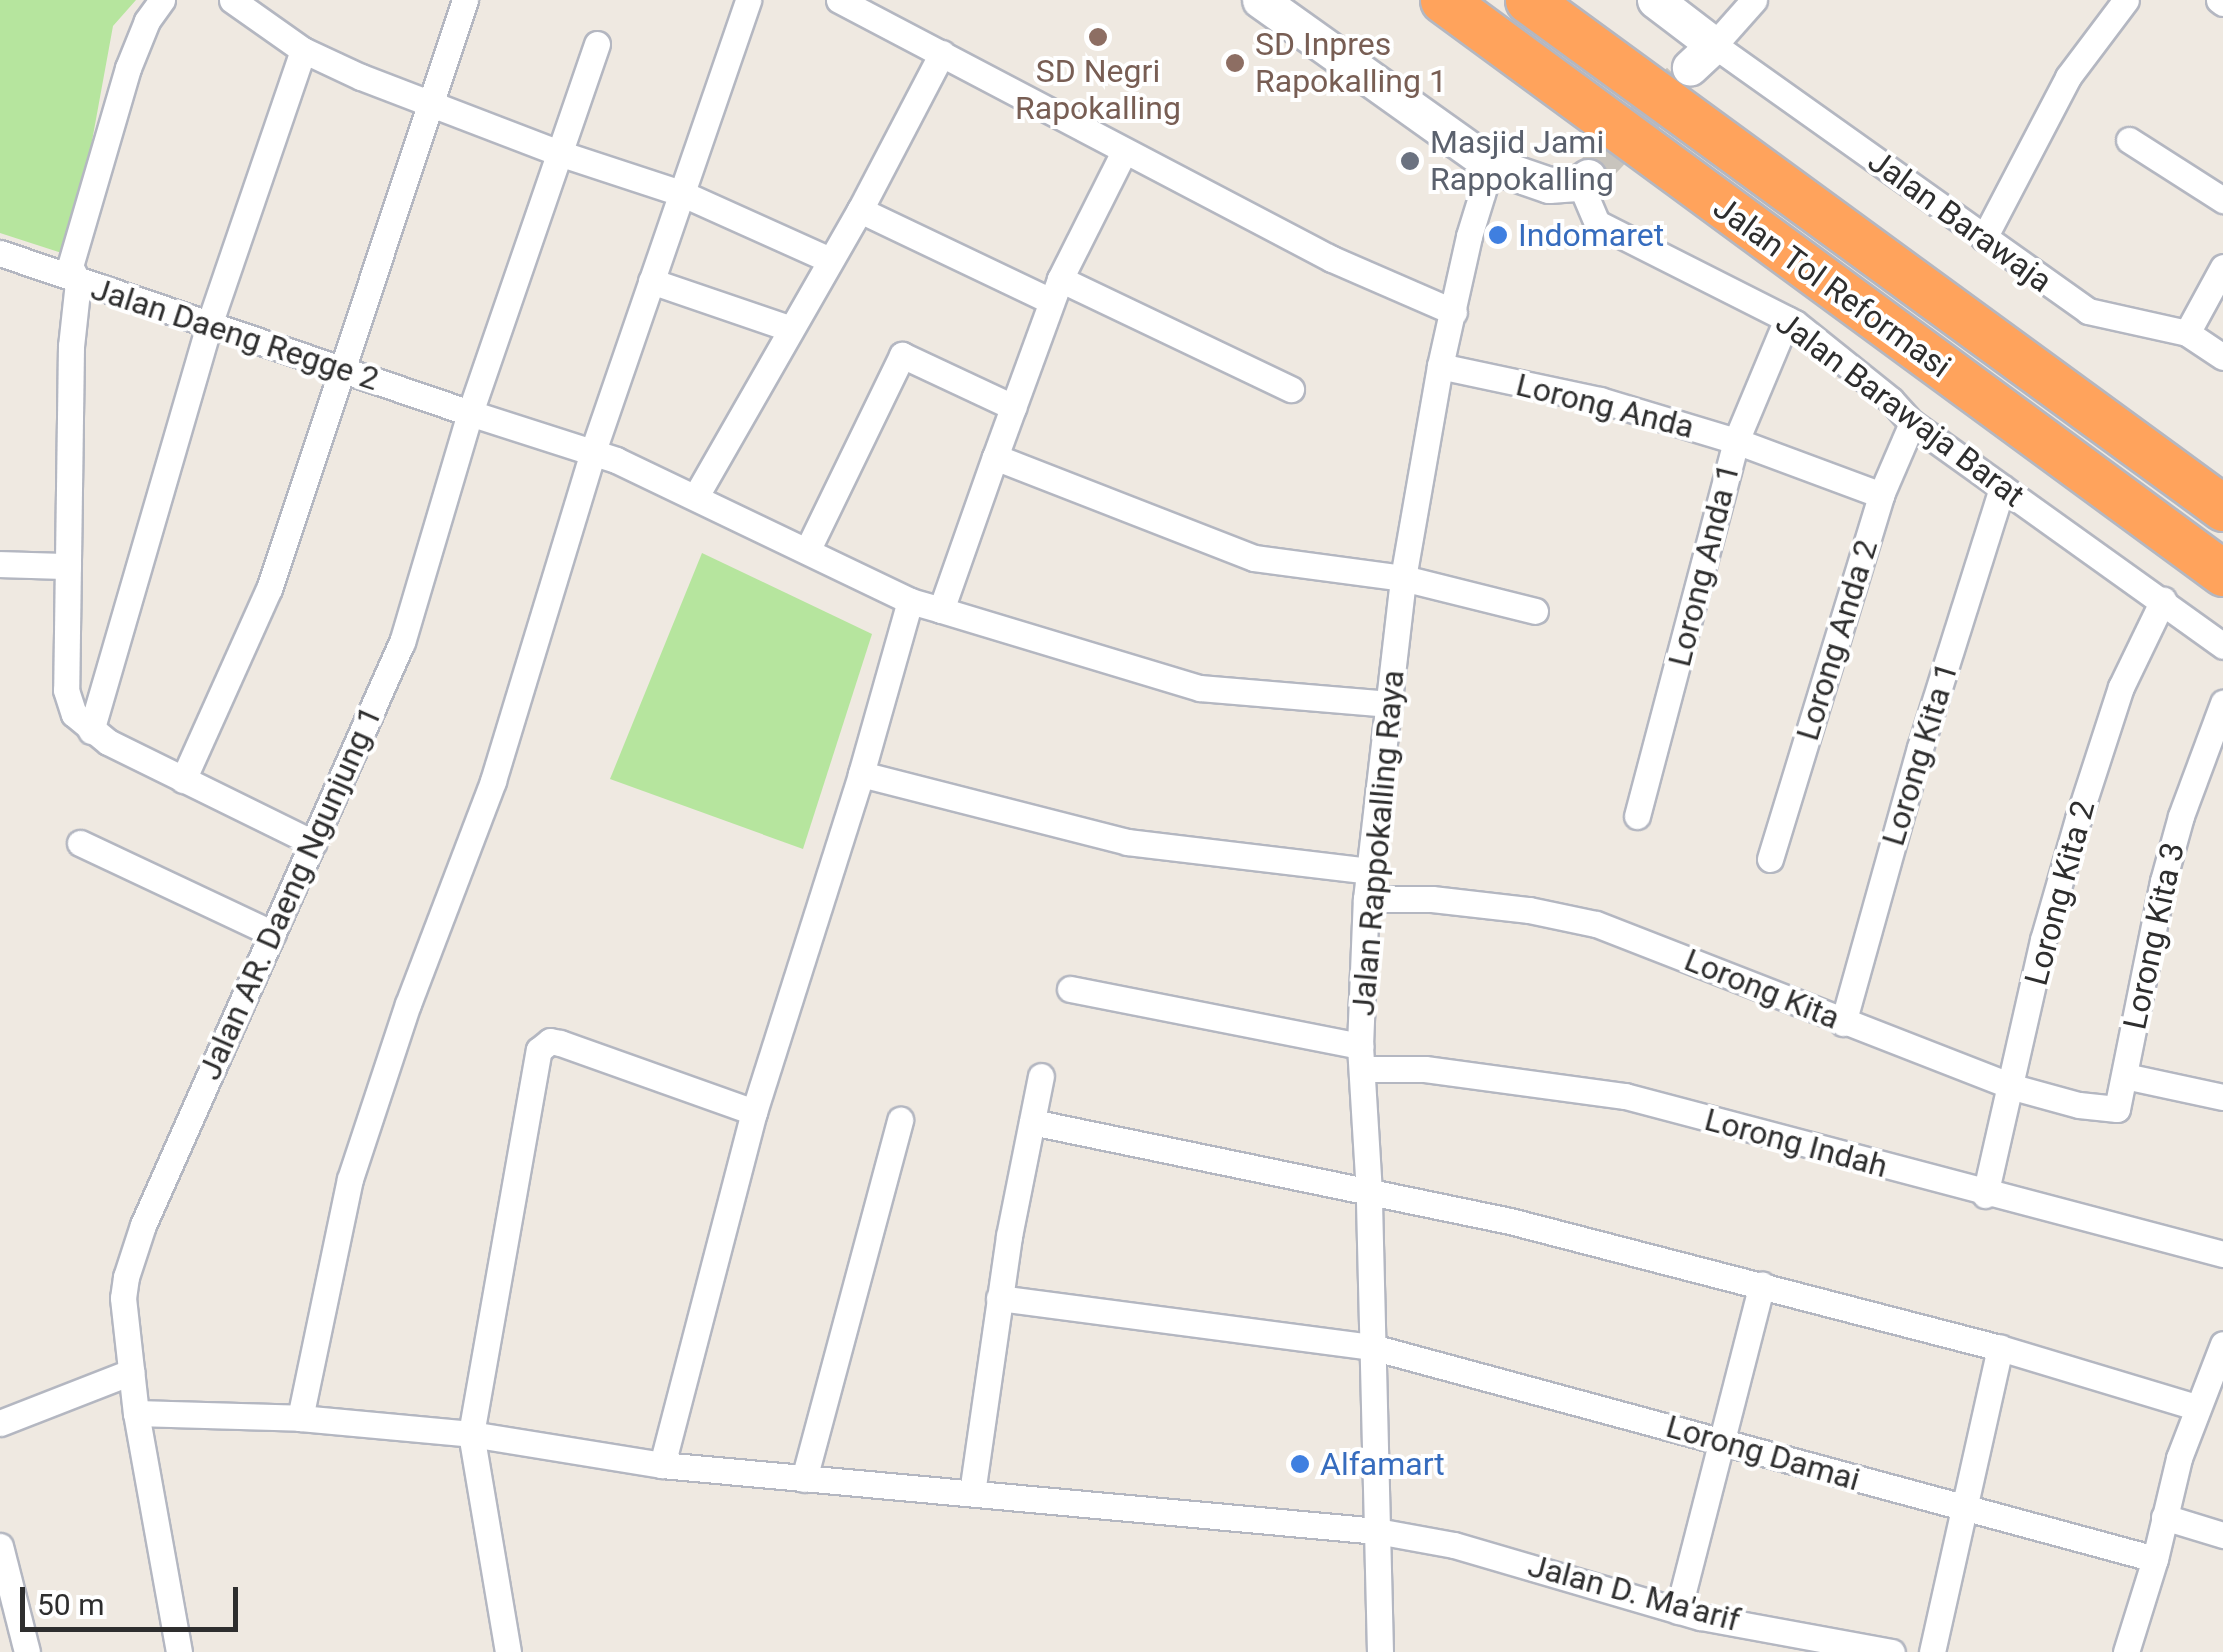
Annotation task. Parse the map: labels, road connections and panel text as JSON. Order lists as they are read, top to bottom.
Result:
{
  "streets": {
    "highway": ["Jalan Tol Reformasi"],
    "street": [
      "Jalan Barawaja",
      "Jalan Daeng Regge 2",
      "Lorong Anda",
      "Jalan Barawaja Barat",
      "Lorong Anda 1",
      "Lorong Anda 2",
      "Lorong Kita 1",
      "Jalan Rappokalling Raya",
      "Jalan AR. Daeng Ngunjung 1",
      "Lorong Kita 2",
      "Lorong Kita 3",
      "Lorong Kita",
      "Lorong Indah",
      "Lorong Damai",
      "Jalan D. Ma'arif"
    ]
  },
  "crossings": [
    ["Jalan Daeng Regge 2", "Jalan Rappokalling Raya"],
    ["Jalan Daeng Regge 2", "Jalan AR. Daeng Ngunjung 1"],
    ["Lorong Anda", "Lorong Anda 1"],
    ["Lorong Anda", "Lorong Anda 2"],
    ["Lorong Anda", "Jalan Rappokalling Raya"],
    ["Jalan Barawaja Barat", "Lorong Anda 1"],
    ["Jalan Barawaja Barat", "Lorong Anda 2"],
    ["Jalan Barawaja Barat", "Lorong Kita 1"],
    ["Jalan Barawaja Barat", "Lorong Kita 2"],
    ["Lorong Kita 1", "Lorong Kita"],
    ["Jalan Rappokalling Raya", "Lorong Kita"],
    ["Jalan Rappokalling Raya", "Lorong Indah"],
    ["Jalan Rappokalling Raya", "Lorong Damai"],
    ["Jalan Rappokalling Raya", "Jalan D. Ma'arif"],
    ["Jalan AR. Daeng Ngunjung 1", "Jalan D. Ma'arif"],
    ["Lorong Kita 2", "Lorong Kita"],
    ["Lorong Kita 2", "Lorong Indah"],
    ["Lorong Kita 3", "Lorong Kita"]
  ],
  "places": [
    "SD Negri Rapokalling",
    "SD Inpres Rapokalling 1",
    "Masjid Jami Rappokalling",
    "Indomaret",
    "Alfamart"
  ],
  "scale_bar": "50 m"
}
